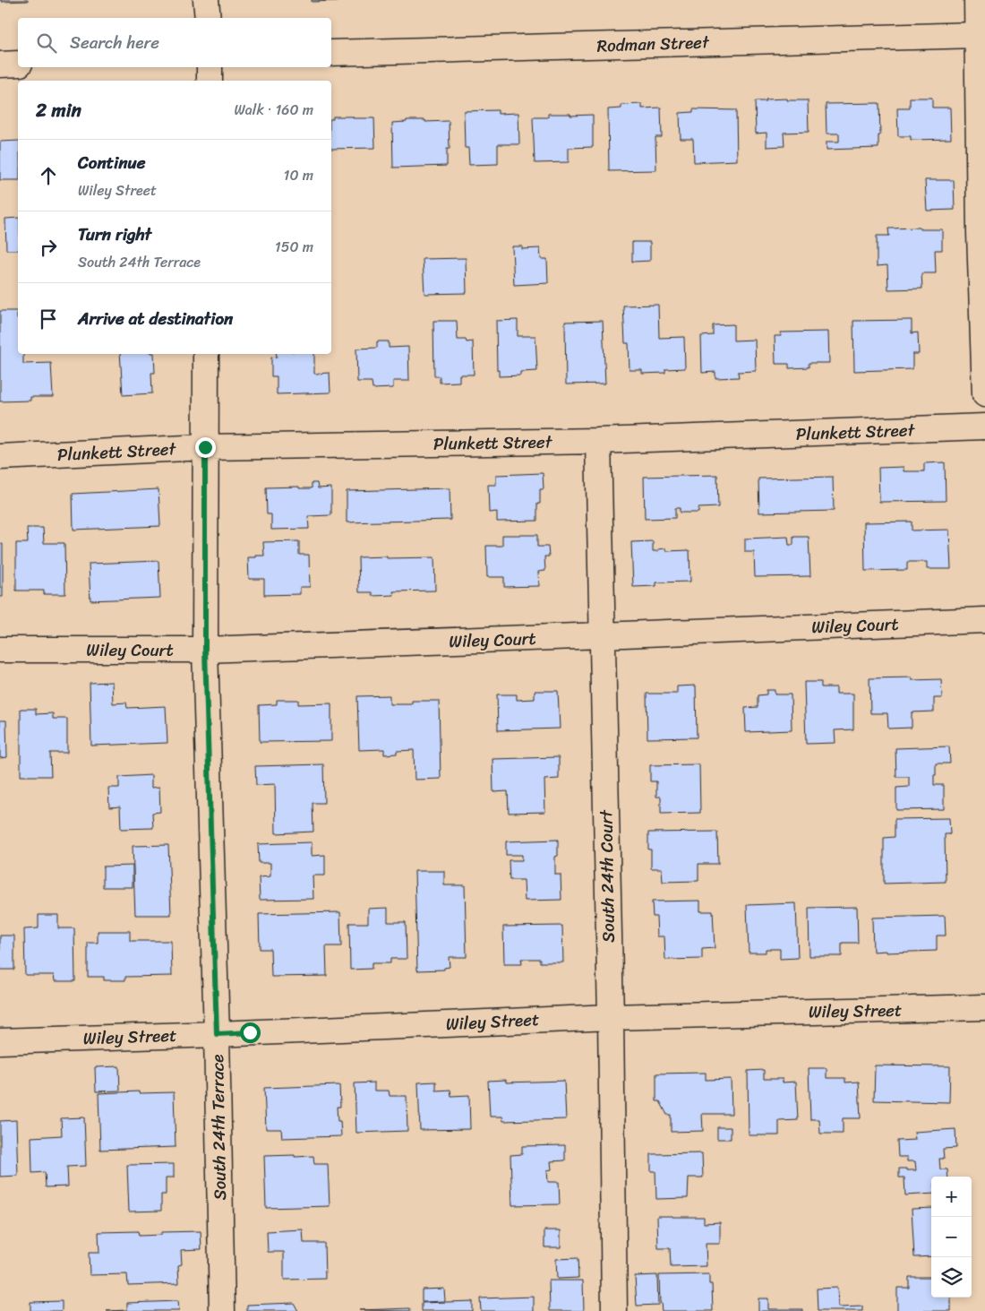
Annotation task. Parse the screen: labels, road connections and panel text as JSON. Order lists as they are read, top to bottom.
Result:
{
  "streets": {
    "street": [
      "Rodman Street",
      "Plunkett Street",
      "Wiley Court",
      "South 24th Court",
      "Wiley Street",
      "South 24th Terrace"
    ]
  },
  "crossings": [
    ["Plunkett Street", "South 24th Court"],
    ["Plunkett Street", "South 24th Terrace"],
    ["Wiley Court", "South 24th Court"],
    ["Wiley Court", "South 24th Terrace"],
    ["South 24th Court", "Wiley Street"],
    ["Wiley Street", "South 24th Terrace"]
  ],
  "page": {
    "search": "Search here",
    "heading": ["2 min", "Walk · 160 m"],
    "list": [
      ["Continue", "Wiley Street", "10 m"],
      ["Turn right", "South 24th Terrace", "150 m"],
      "Arrive at destination"
    ],
    "map_buttons": ["+", "−"]
  }
}
